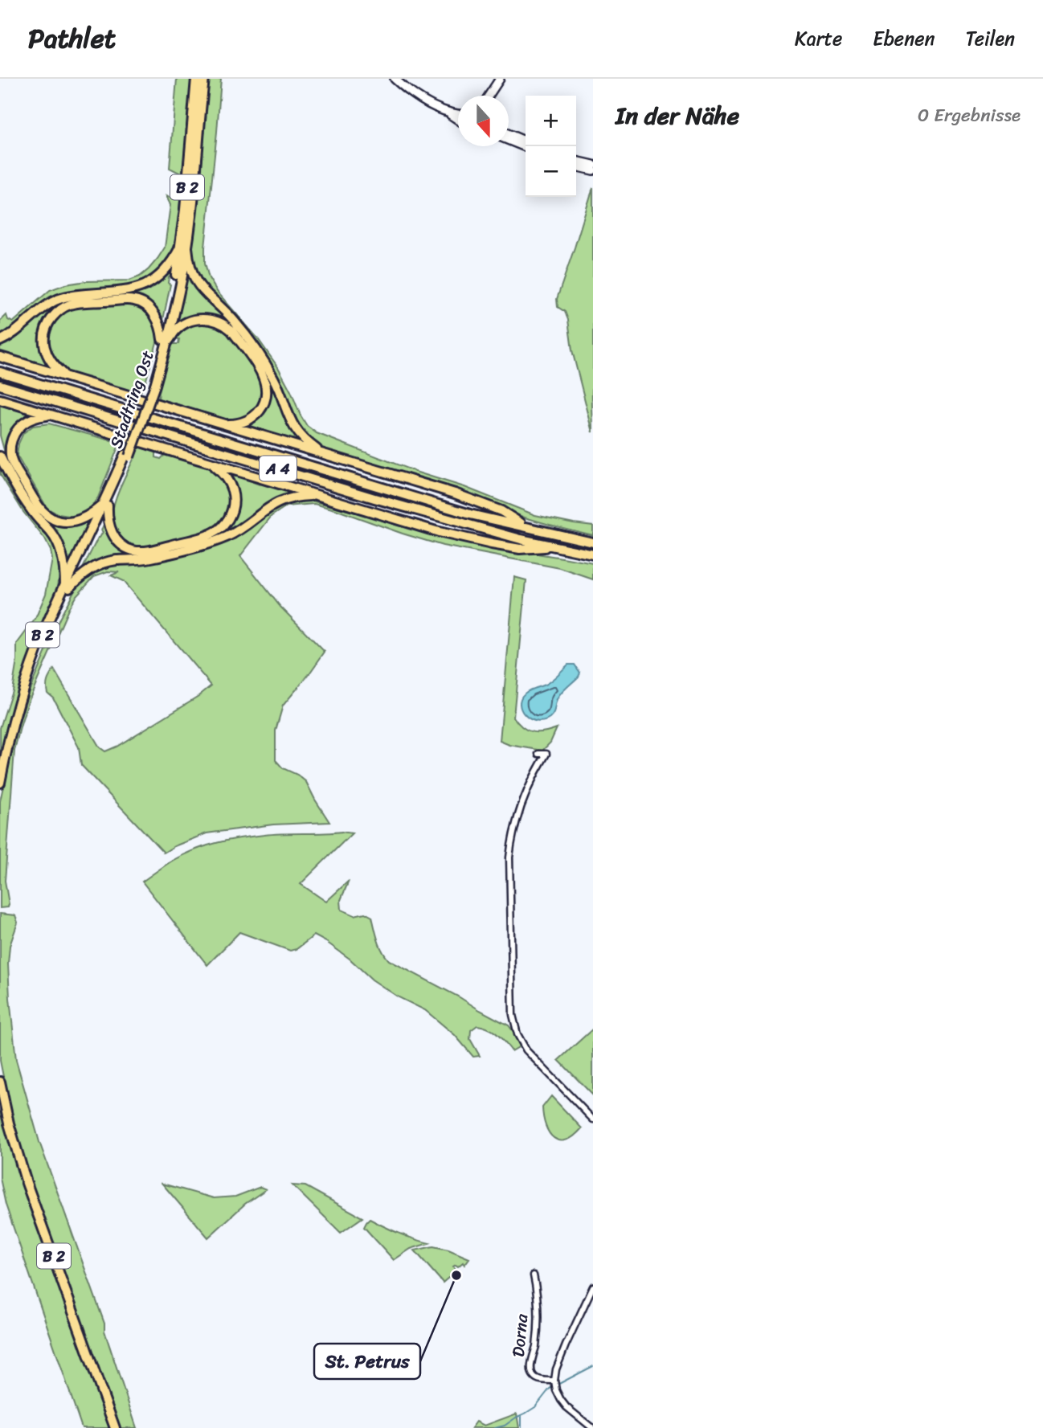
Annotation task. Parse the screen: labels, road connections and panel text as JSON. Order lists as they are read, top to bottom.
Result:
{
  "streets": {
    "highway": ["B 2", "Stadtring Ost", "A 4"],
    "street": ["Dorna"]
  },
  "crossings": [
    ["B 2", "Stadtring Ost"]
  ],
  "places": ["St. Petrus"],
  "north": "bottom",
  "page": {
    "header": "Pathlet",
    "nav": ["Karte", "Ebenen", "Teilen"],
    "heading": ["In der Nähe", "0 Ergebnisse"],
    "map_buttons": ["+", "−"]
  }
}
